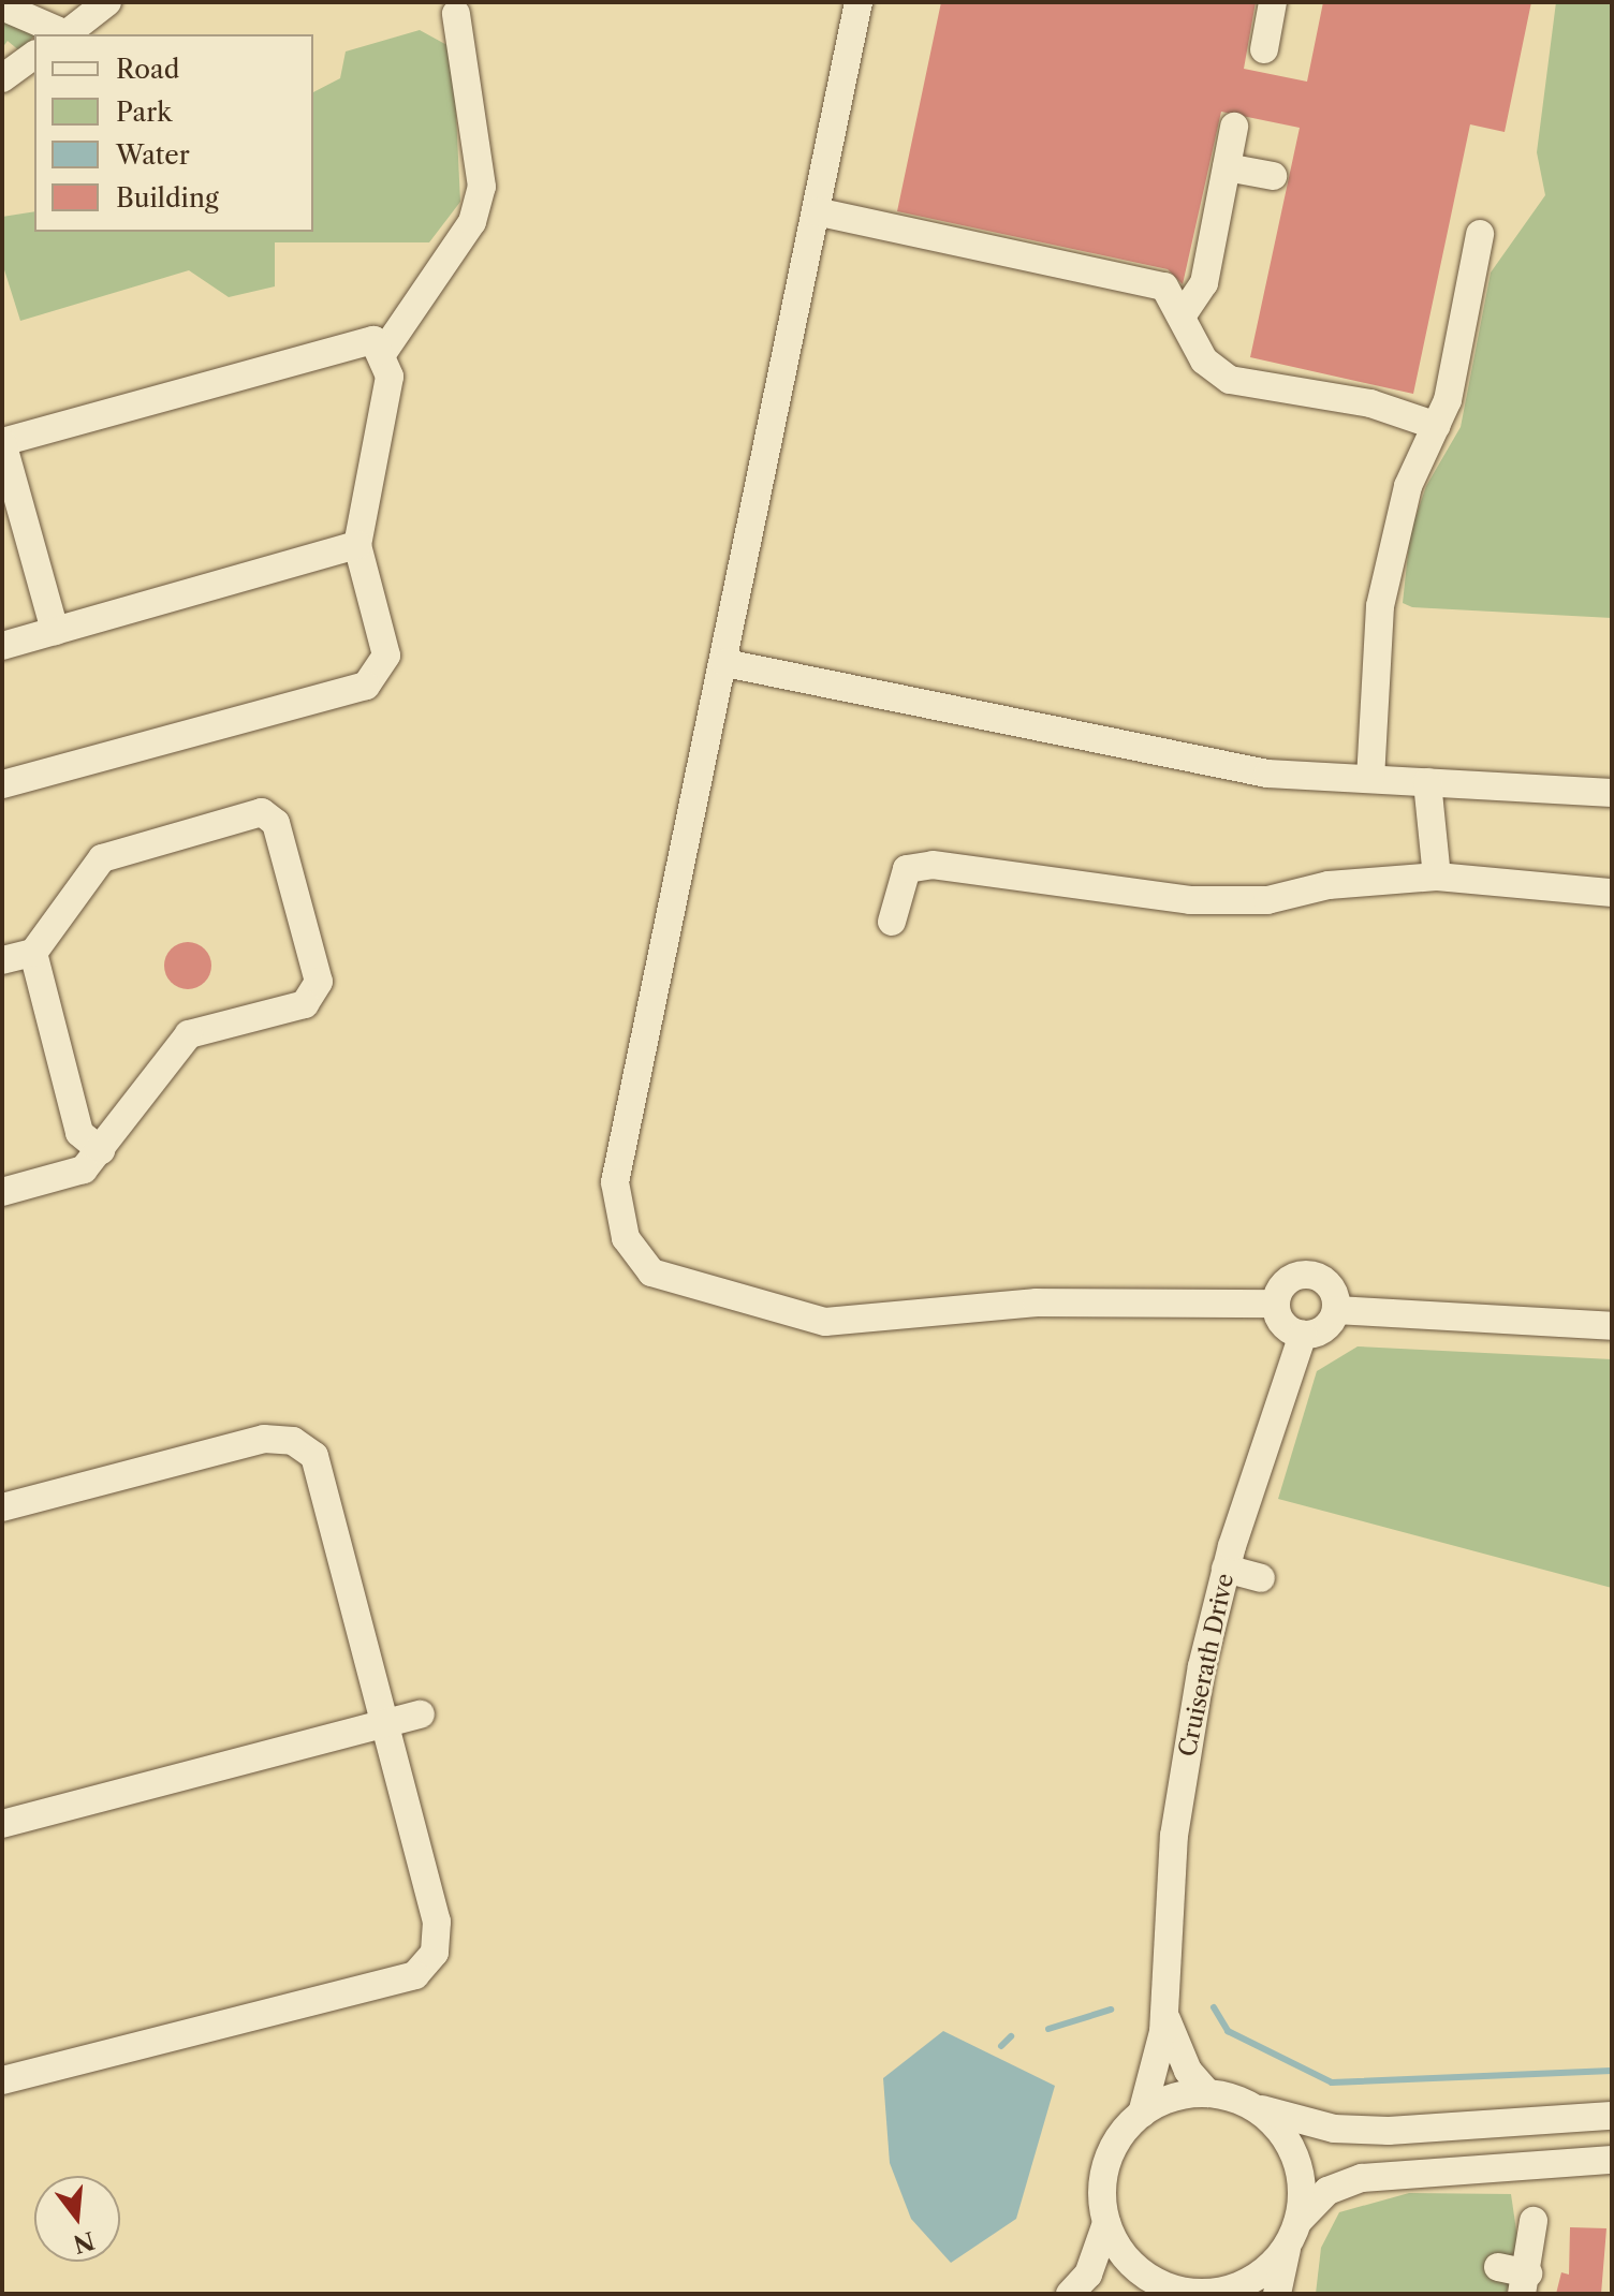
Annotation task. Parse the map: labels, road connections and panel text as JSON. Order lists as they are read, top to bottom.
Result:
{
  "streets": {
    "street": ["Cruiserath Drive"]
  },
  "legend": [
    "Road",
    "Park",
    "Water",
    "Building"
  ],
  "north": "bottom"
}
